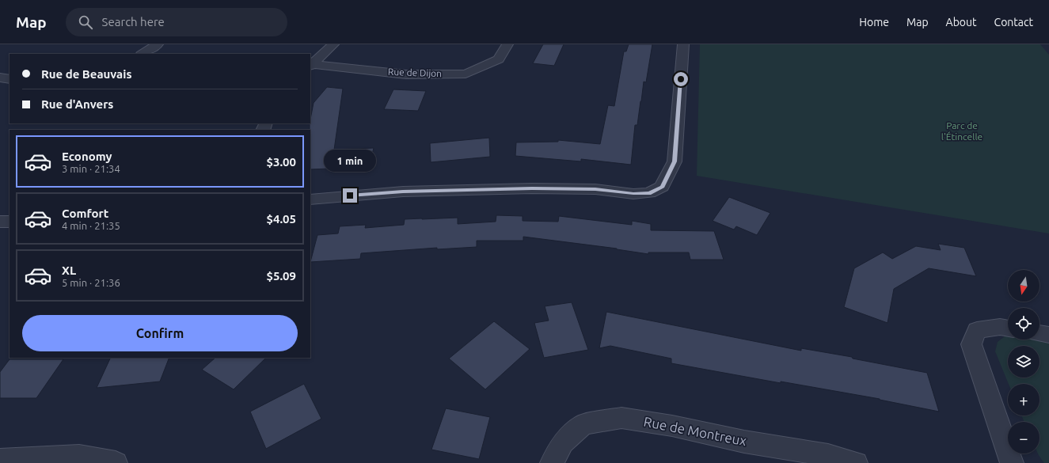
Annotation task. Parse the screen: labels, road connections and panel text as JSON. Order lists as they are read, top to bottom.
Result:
{
  "streets": {
    "street": ["Rue de Dijon", "Rue de Montreux"]
  },
  "parks": ["Parc de l'Étincelle"],
  "north": "bottom",
  "page": {
    "header": "Map",
    "search": "Search here",
    "nav": [
      "Home",
      "Map",
      "About",
      "Contact"
    ],
    "banner": ["Rue de Beauvais", "Rue d'Anvers"],
    "list": [
      {
        "name": "Economy",
        "note": "3 min · 21:34",
        "value": "$3.00"
      },
      {
        "name": "Comfort",
        "note": "4 min · 21:35",
        "value": "$4.05"
      },
      {
        "name": "XL",
        "note": "5 min · 21:36",
        "value": "$5.09"
      }
    ],
    "bubble": "1 min",
    "map_buttons": ["+", "−"],
    "buttons": "Confirm"
  }
}
